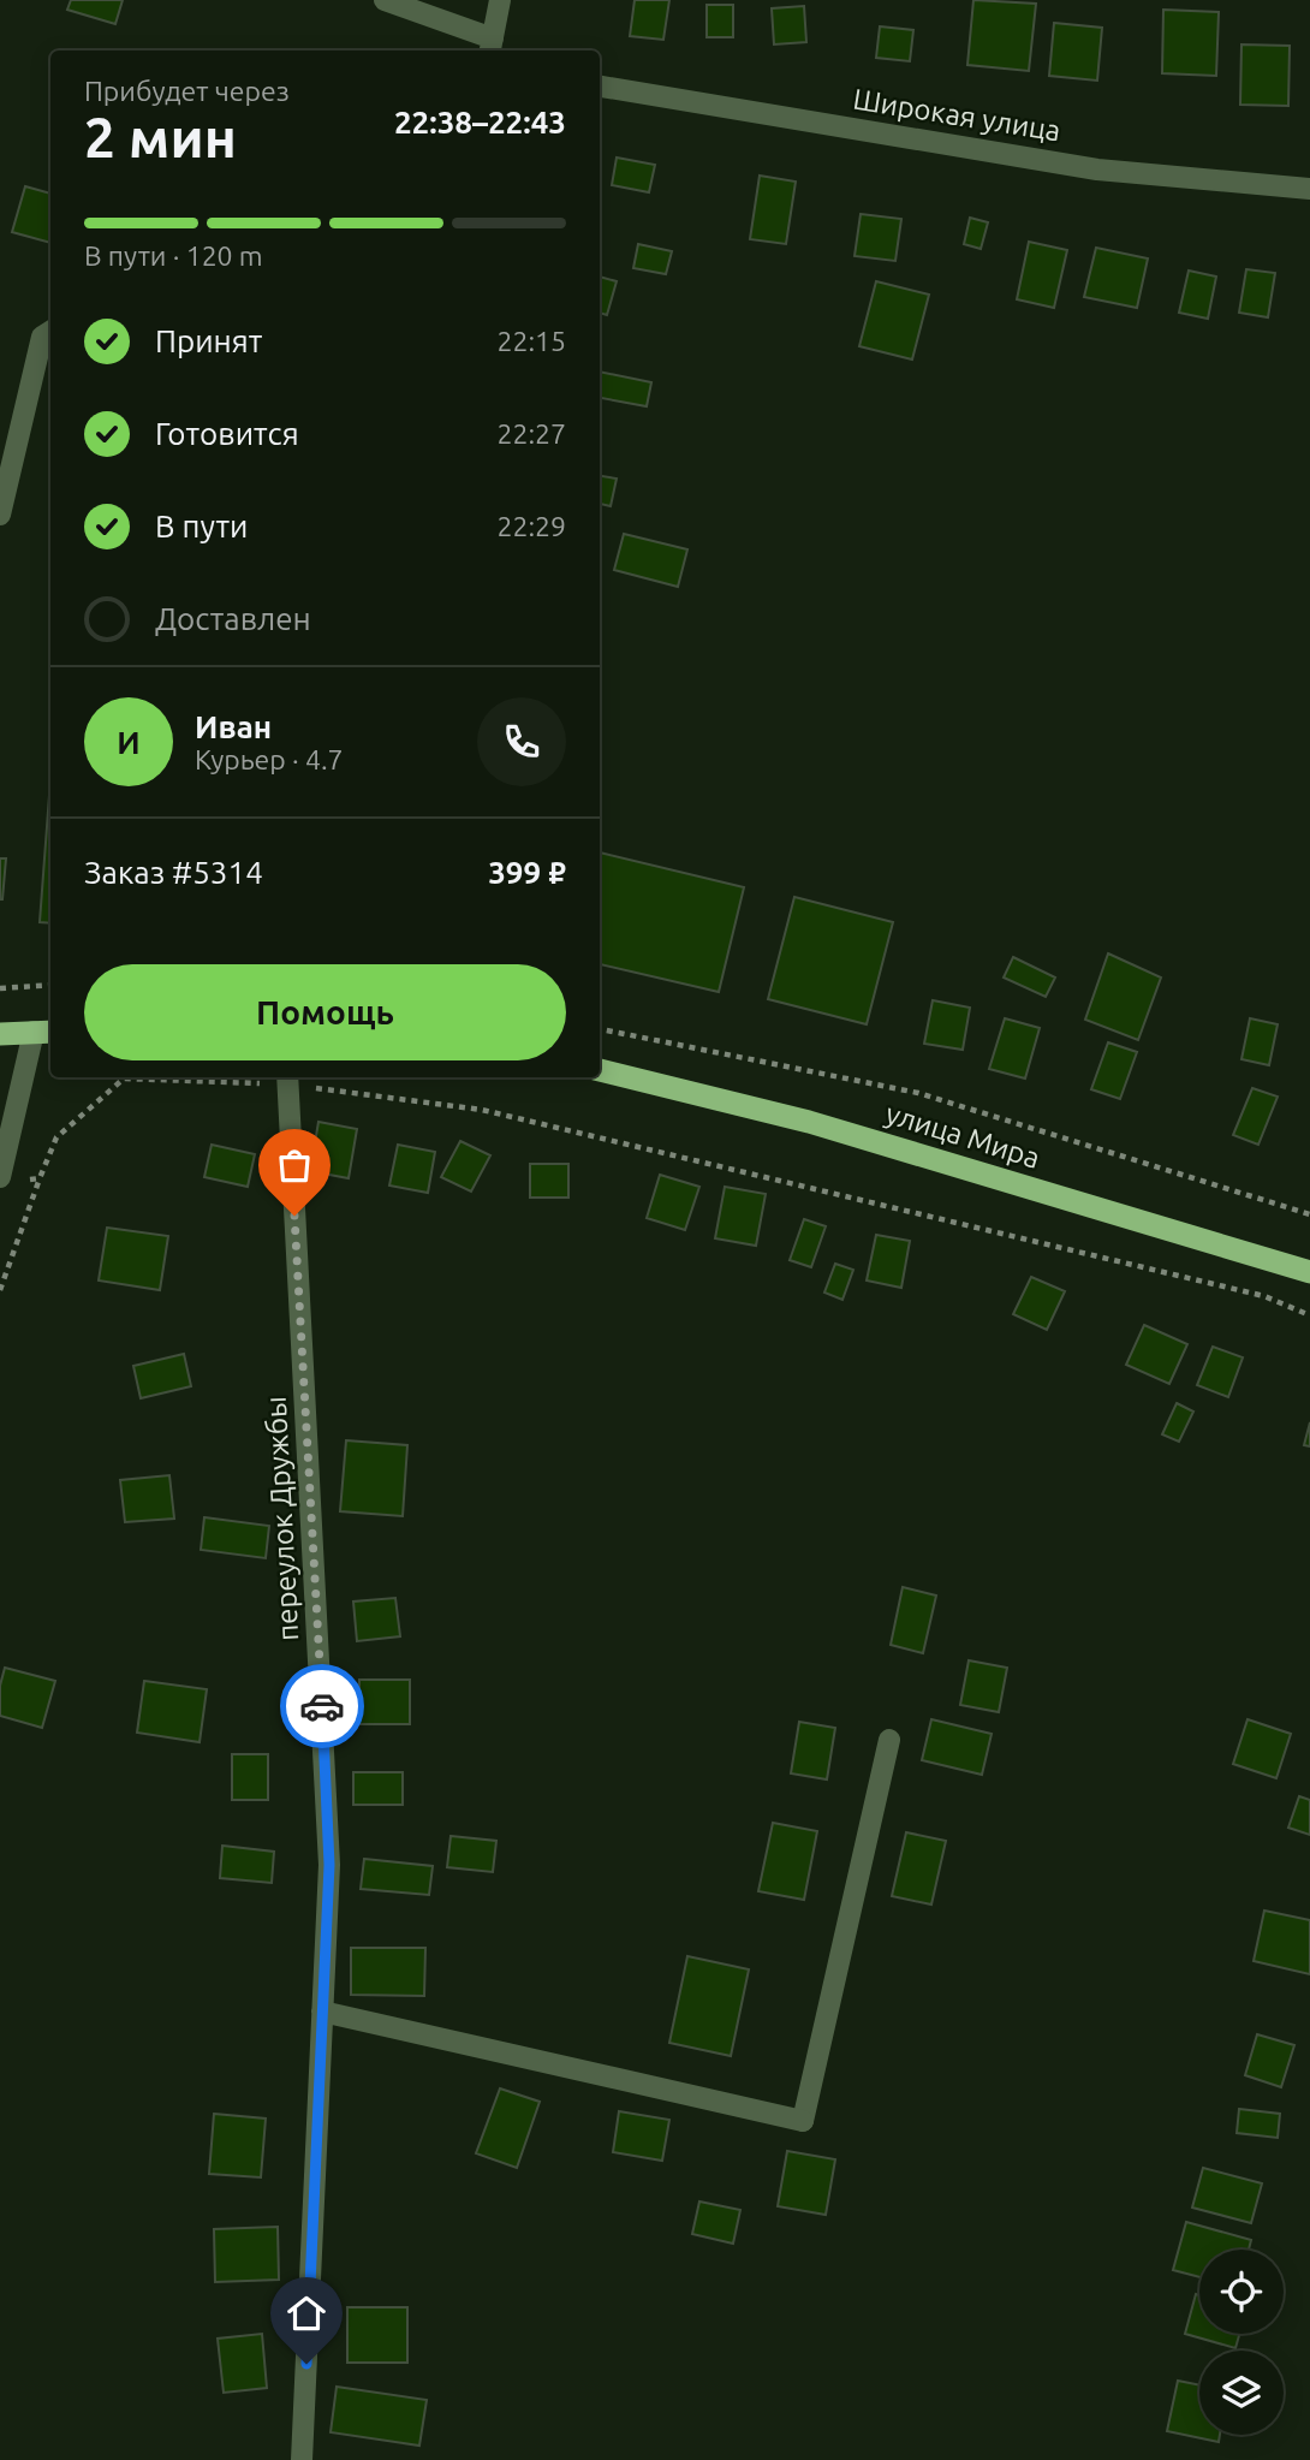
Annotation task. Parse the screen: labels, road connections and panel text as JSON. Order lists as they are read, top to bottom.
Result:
{
  "streets": {
    "highway": ["улица Мира"],
    "street": ["Широкая улица", "переулок Дружбы"]
  },
  "page": {
    "heading": ["2 мин", "Прибудет через", "22:38–22:43"],
    "panel": [
      "Иван",
      "Курьер · 4.7",
      "Заказ #5314",
      "399 ₽"
    ],
    "bar": "В пути · 120 m",
    "list": [
      ["Принят", "22:15"],
      ["Готовится", "22:27"],
      ["В пути", "22:29"],
      "Доставлен"
    ],
    "round": "И",
    "buttons": "Помощь"
  }
}
